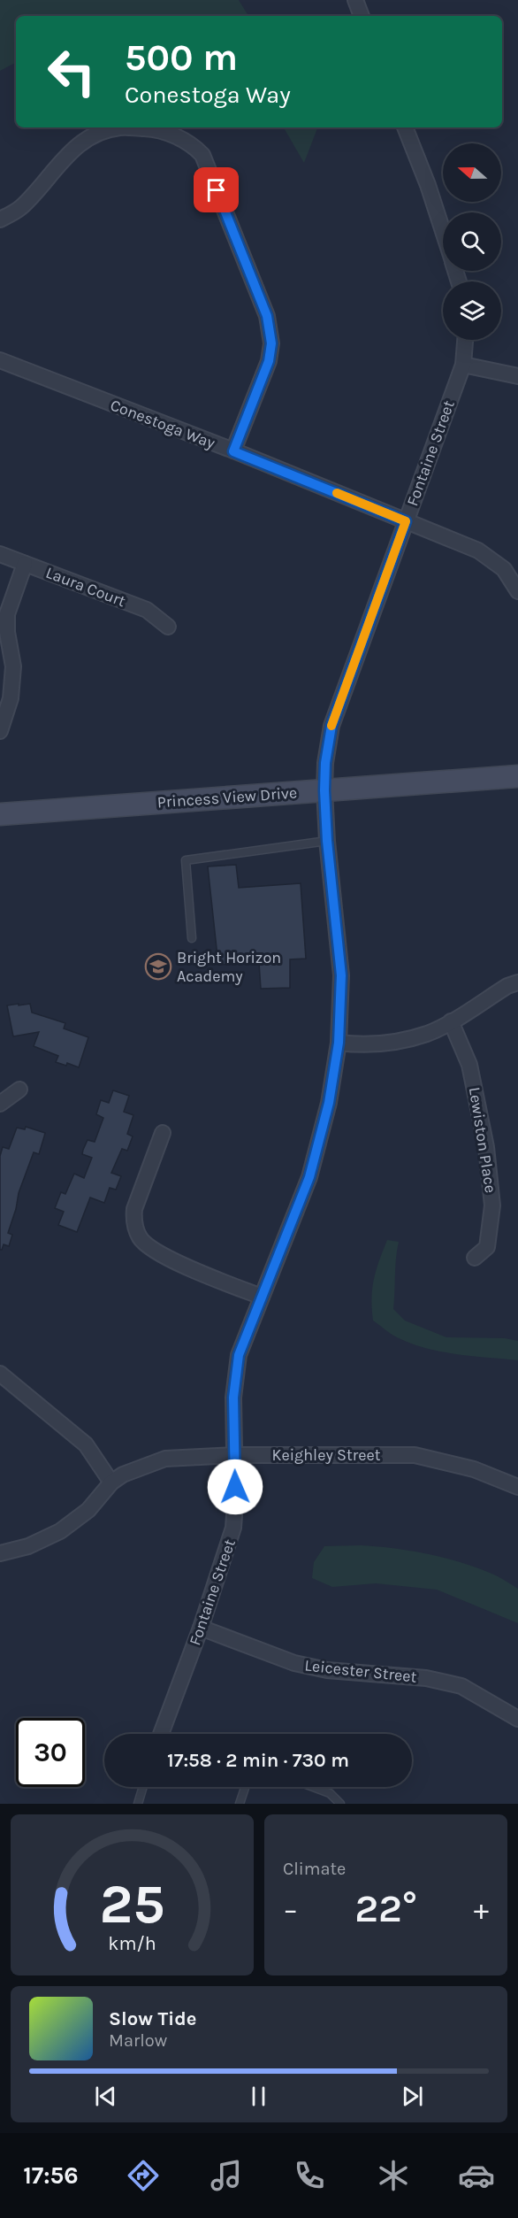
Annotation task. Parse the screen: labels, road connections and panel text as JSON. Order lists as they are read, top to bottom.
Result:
{
  "streets": {
    "main road": ["Princess View Drive"],
    "street": [
      "Conestoga Way",
      "Fontaine Street",
      "Laura Court",
      "Lewiston Place",
      "Keighley Street",
      "Leicester Street"
    ]
  },
  "crossings": [
    ["Conestoga Way", "Fontaine Street"],
    ["Fontaine Street", "Princess View Drive"],
    ["Fontaine Street", "Keighley Street"],
    ["Fontaine Street", "Leicester Street"]
  ],
  "places": {
    "school or university": ["Bright Horizon Academy"]
  },
  "north": "left",
  "page": {
    "turn": ["500 m", "Conestoga Way"],
    "limit": "30",
    "trip": "17:58 · 2 min · 730 m",
    "tile": "Climate",
    "heat": ["−", "22°", "+"],
    "song": ["Slow Tide", "Marlow"],
    "tabs": "17:56",
    "gauge": ["25", "km/h"]
  }
}
